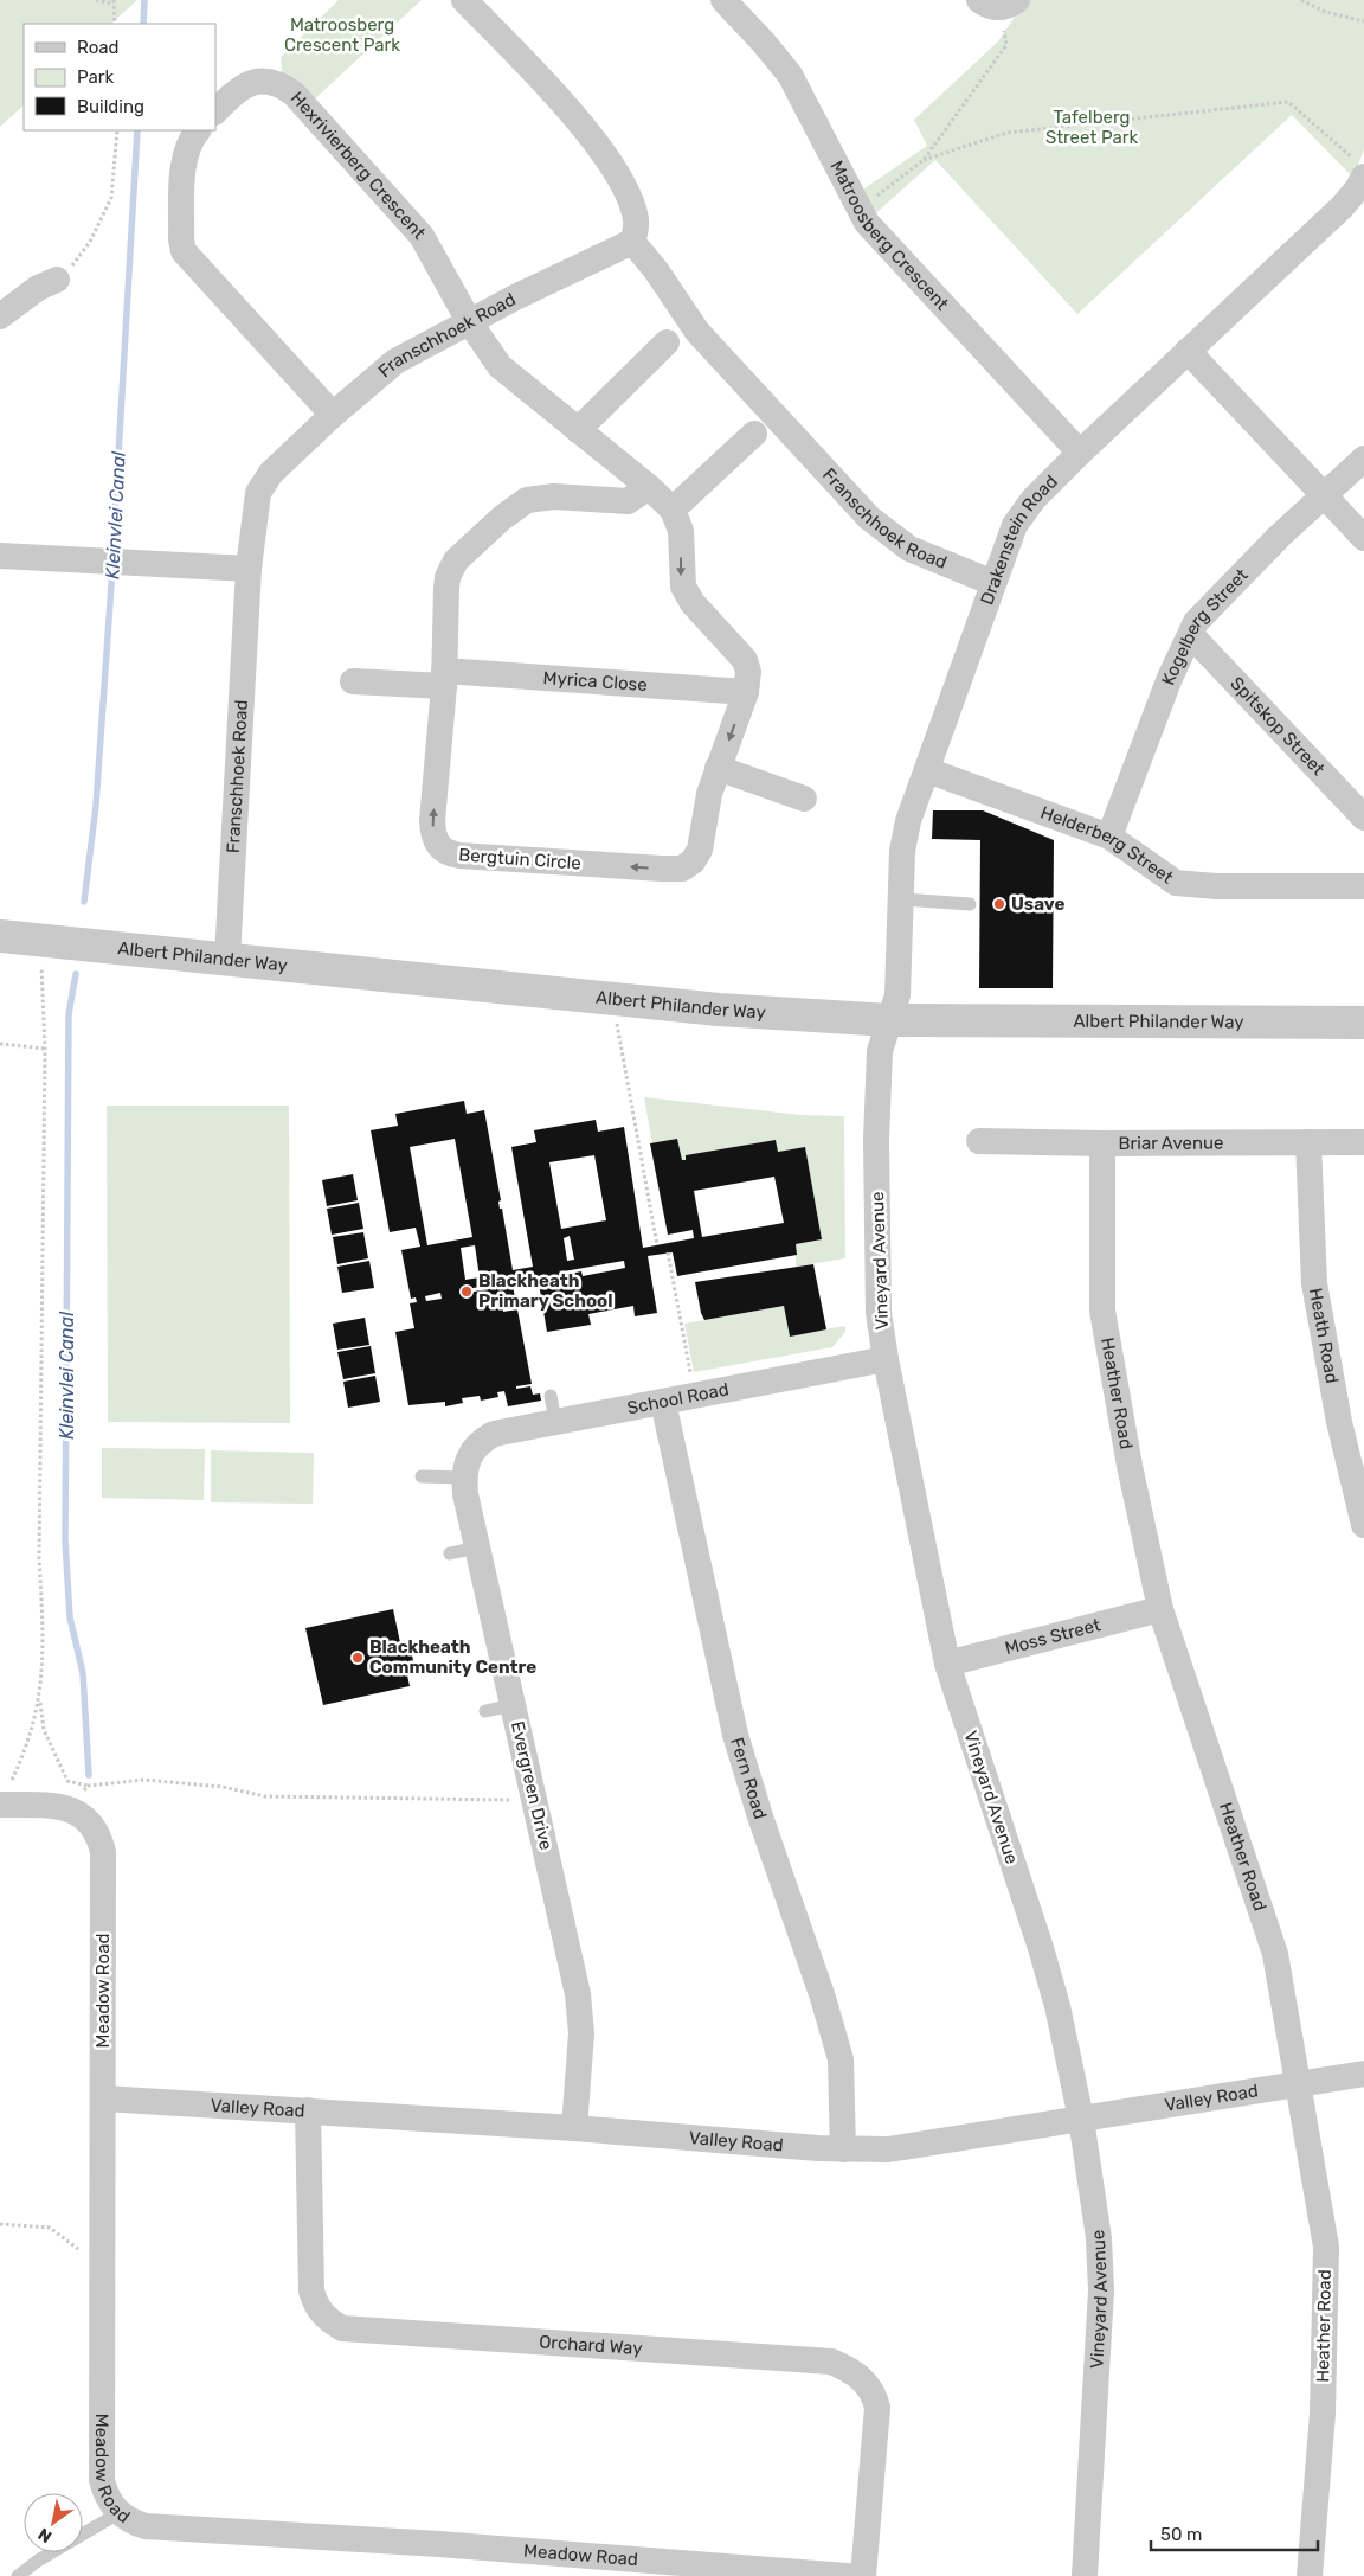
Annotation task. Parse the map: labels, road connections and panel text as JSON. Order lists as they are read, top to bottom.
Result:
{
  "streets": {
    "street": [
      "Hexrivierberg Crescent",
      "Matroosberg Crescent",
      "Franschhoek Road",
      "Drakenstein Road",
      "Kogelberg Street",
      "Myrica Close",
      "Spitskop Street",
      "Helderberg Street",
      "Bergtuin Circle",
      "Albert Philander Way",
      "Briar Avenue",
      "Vineyard Avenue",
      "Heath Road",
      "Heather Road",
      "School Road",
      "Moss Street",
      "Fern Road",
      "Evergreen Drive",
      "Meadow Road",
      "Valley Road",
      "Orchard Way"
    ]
  },
  "crossings": [
    ["Hexrivierberg Crescent", "Franschhoek Road"],
    ["Hexrivierberg Crescent", "Bergtuin Circle"],
    ["Matroosberg Crescent", "Drakenstein Road"],
    ["Franschhoek Road", "Drakenstein Road"],
    ["Franschhoek Road", "Bergtuin Circle"],
    ["Franschhoek Road", "Albert Philander Way"],
    ["Drakenstein Road", "Helderberg Street"],
    ["Drakenstein Road", "Albert Philander Way"],
    ["Drakenstein Road", "Vineyard Avenue"],
    ["Kogelberg Street", "Spitskop Street"],
    ["Kogelberg Street", "Helderberg Street"],
    ["Myrica Close", "Bergtuin Circle"],
    ["Albert Philander Way", "Vineyard Avenue"],
    ["Briar Avenue", "Heath Road"],
    ["Briar Avenue", "Heather Road"],
    ["Vineyard Avenue", "School Road"],
    ["Vineyard Avenue", "Moss Street"],
    ["Vineyard Avenue", "Valley Road"],
    ["Heather Road", "Moss Street"],
    ["Heather Road", "Valley Road"],
    ["School Road", "Fern Road"],
    ["School Road", "Evergreen Drive"],
    ["Fern Road", "Valley Road"],
    ["Evergreen Drive", "Valley Road"],
    ["Meadow Road", "Valley Road"],
    ["Valley Road", "Orchard Way"]
  ],
  "water": ["Kleinvlei Canal"],
  "parks": ["Matroosberg Crescent Park", "Tafelberg Street Park"],
  "places": ["Usave", "Blackheath Primary School", "Blackheath Community Centre"],
  "legend": ["Road", "Park", "Building"],
  "scale_bar": "50 m",
  "north": "bottom left"
}
